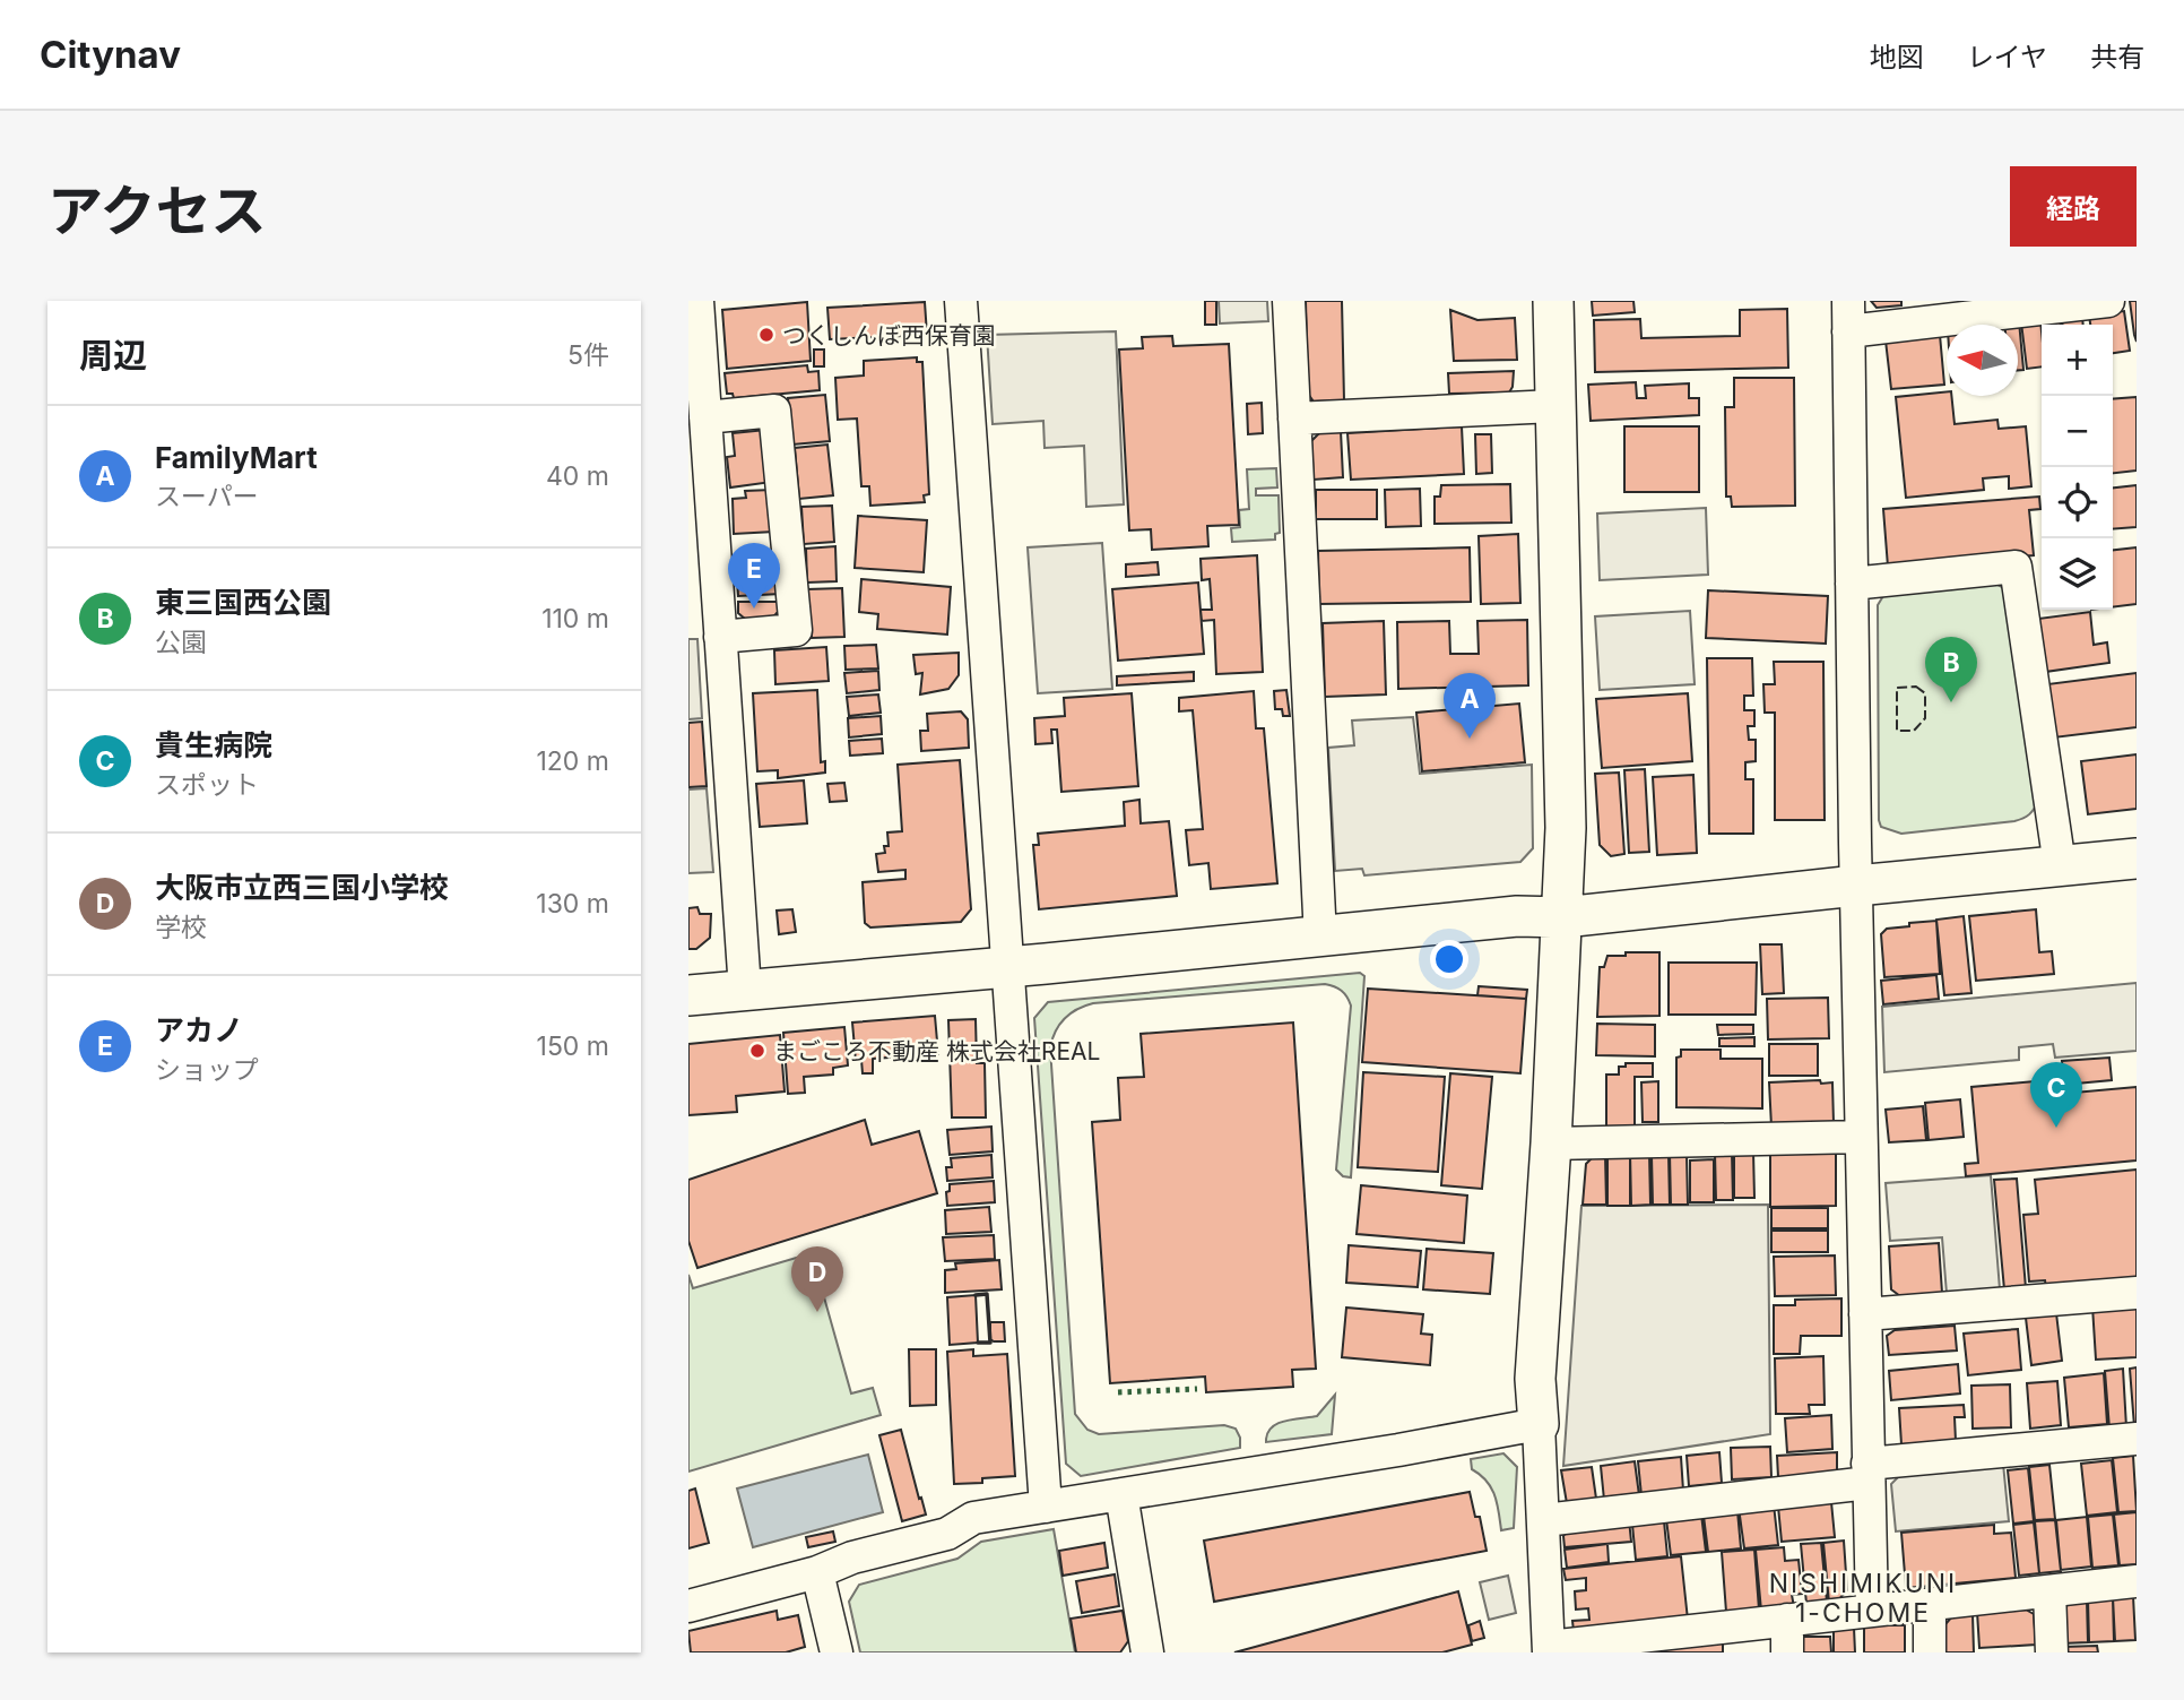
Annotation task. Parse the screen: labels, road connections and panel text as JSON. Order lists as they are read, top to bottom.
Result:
{
  "districts": ["NISHIMIKUNI 1-CHOME"],
  "places": ["つくしんぼ西保育園", "まごころ不動産 株式会社REAL"],
  "north": "left",
  "page": {
    "header": "Citynav",
    "nav": ["地図", "レイヤ", "共有"],
    "title": "アクセス",
    "buttons": "経路",
    "heading": ["周辺", "5件"],
    "map_buttons": ["+", "−"],
    "list": [
      {
        "mark": "A",
        "name": "FamilyMart",
        "note": "スーパー",
        "value": "40 m"
      },
      {
        "mark": "B",
        "name": "東三国西公園",
        "note": "公園",
        "value": "110 m"
      },
      {
        "mark": "C",
        "name": "貴生病院",
        "note": "スポット",
        "value": "120 m"
      },
      {
        "mark": "D",
        "name": "大阪市立西三国小学校",
        "note": "学校",
        "value": "130 m"
      },
      {
        "mark": "E",
        "name": "アカノ",
        "note": "ショップ",
        "value": "150 m"
      }
    ],
    "pins": [
      "E",
      "B",
      "A",
      "C",
      "D"
    ]
  }
}
